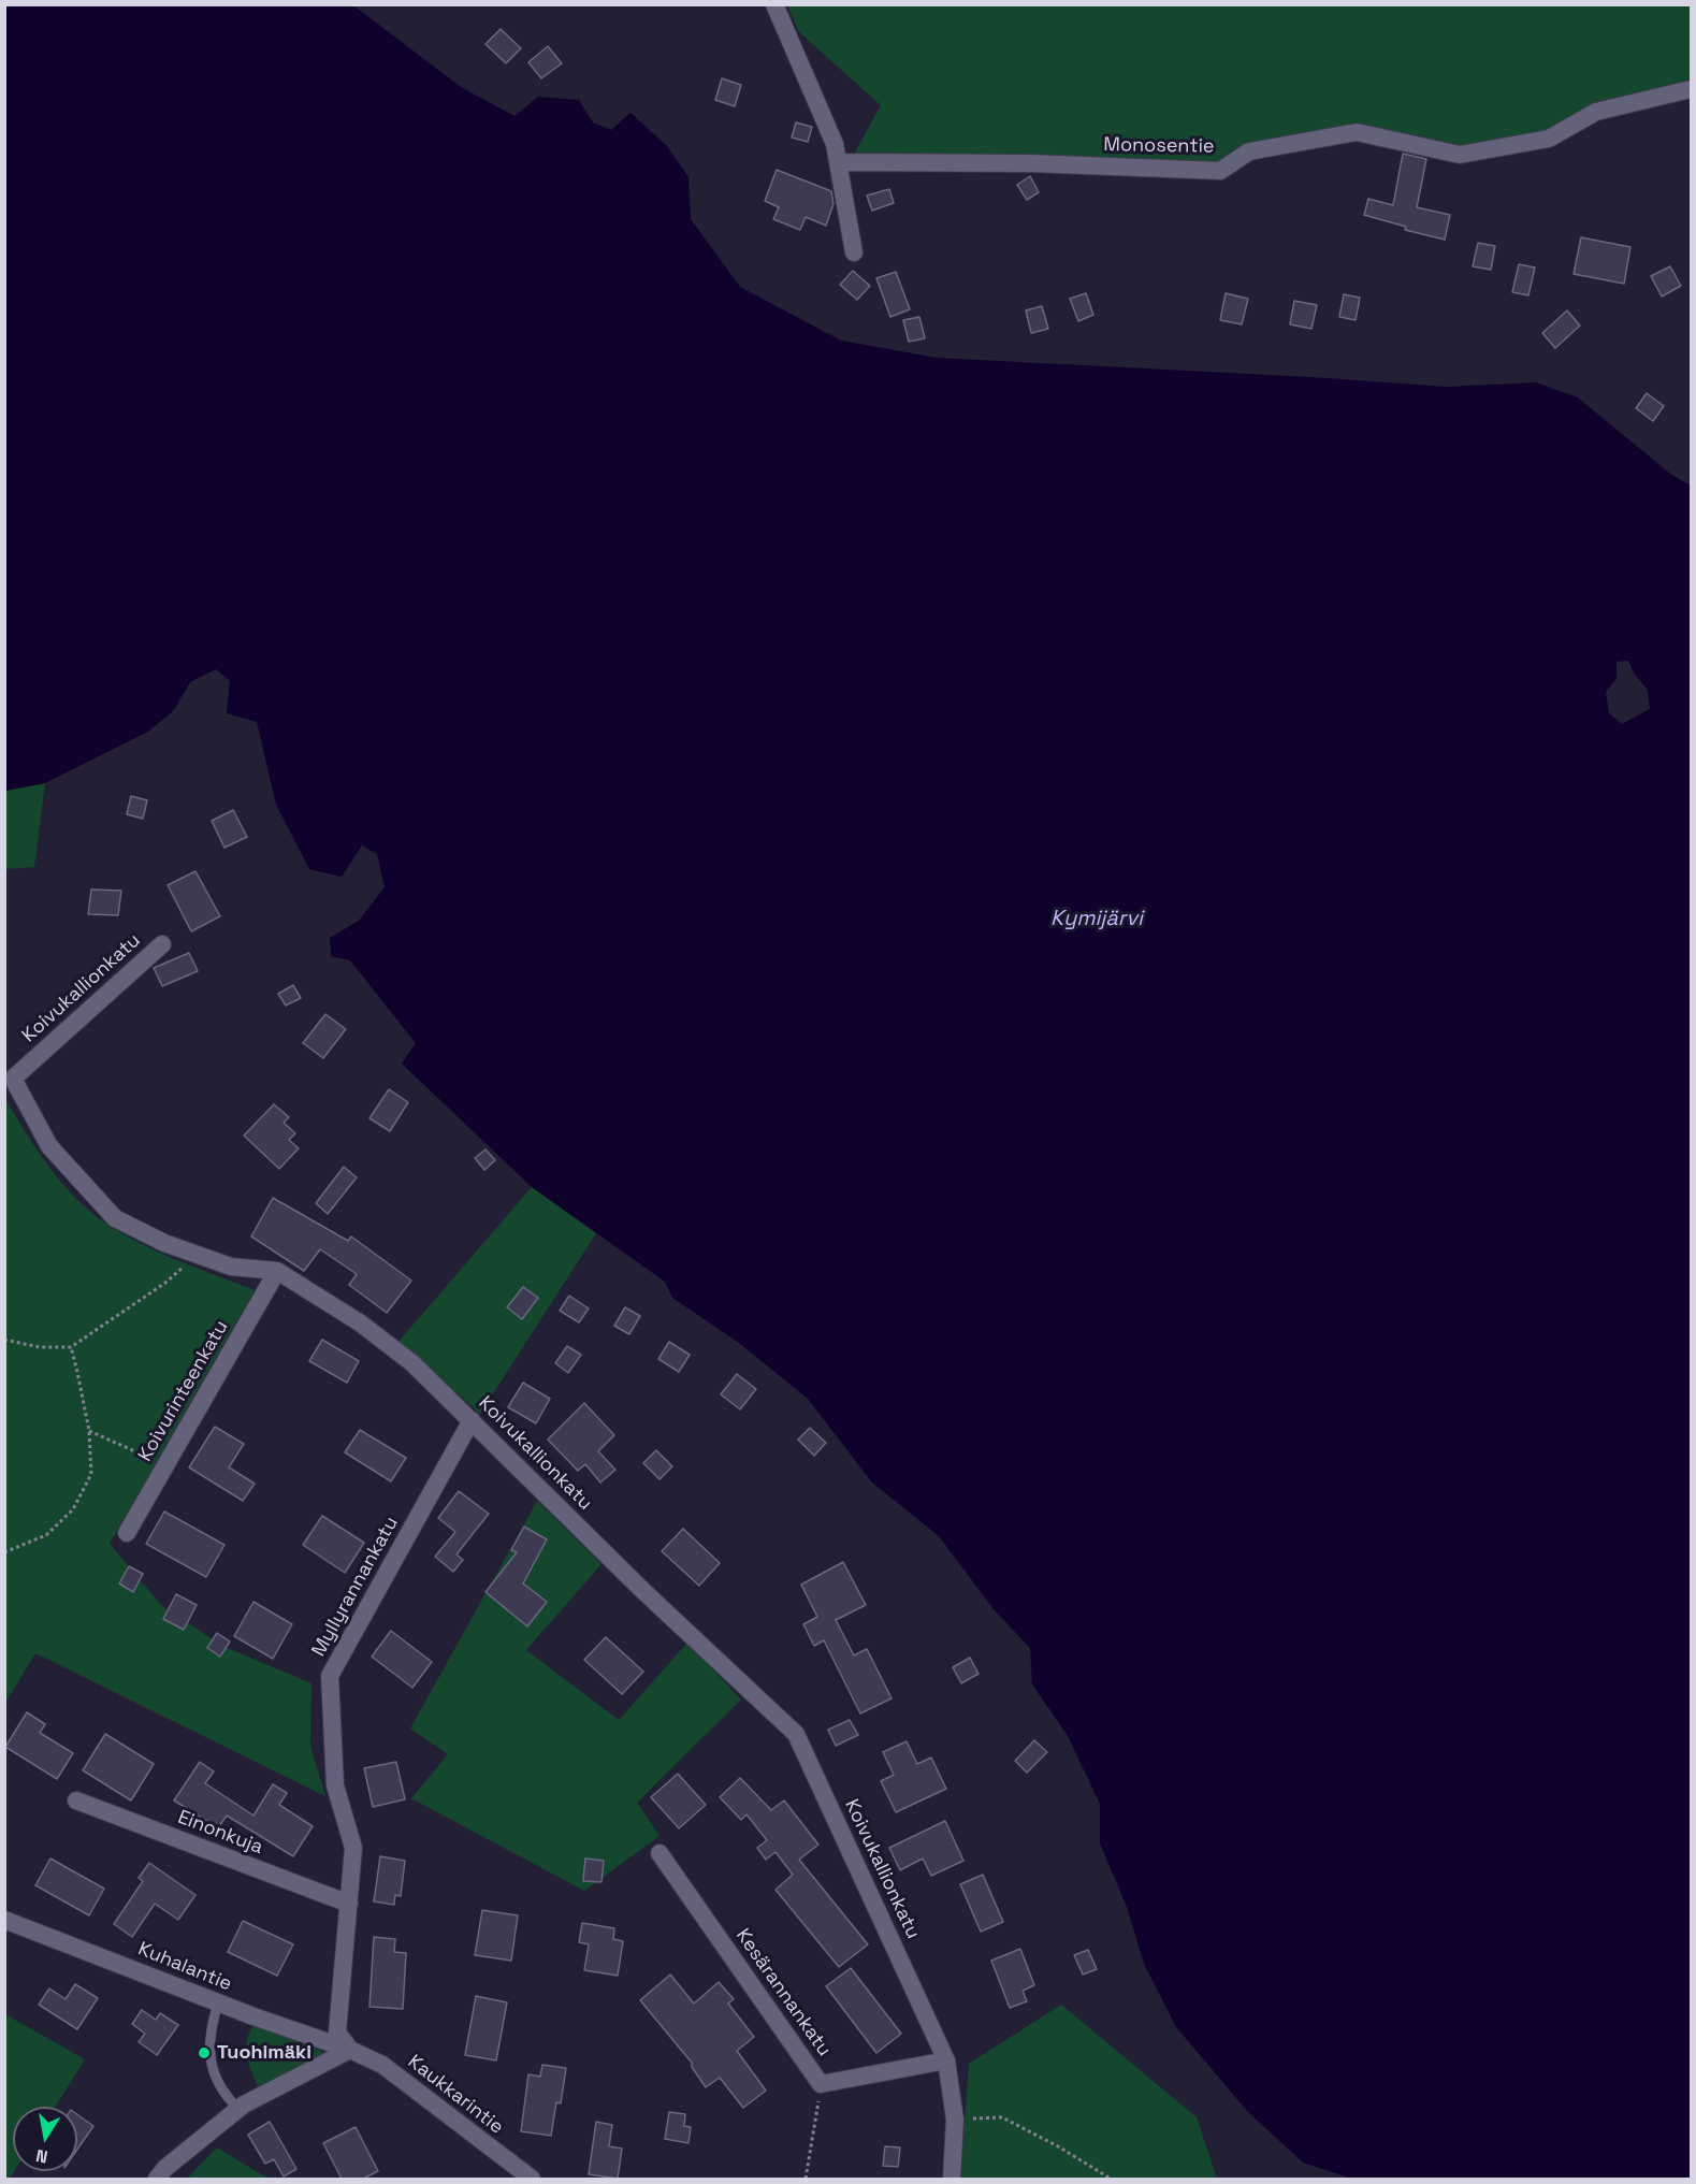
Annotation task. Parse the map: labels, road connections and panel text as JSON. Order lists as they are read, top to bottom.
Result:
{
  "streets": {
    "street": [
      "Monosentie",
      "Koivukallionkatu",
      "Koivurinteenkatu",
      "Myllyrannankatu",
      "Einonkuja",
      "Kuhalantie",
      "Kesärannankatu",
      "Kaukkarintie"
    ]
  },
  "crossings": [
    ["Koivukallionkatu", "Koivurinteenkatu"],
    ["Koivukallionkatu", "Myllyrannankatu"],
    ["Koivukallionkatu", "Kesärannankatu"],
    ["Myllyrannankatu", "Einonkuja"],
    ["Myllyrannankatu", "Kuhalantie"],
    ["Myllyrannankatu", "Kaukkarintie"],
    ["Kuhalantie", "Kaukkarintie"]
  ],
  "water": ["Kymijärvi"],
  "places": ["Tuohimäki"],
  "north": "bottom"
}
